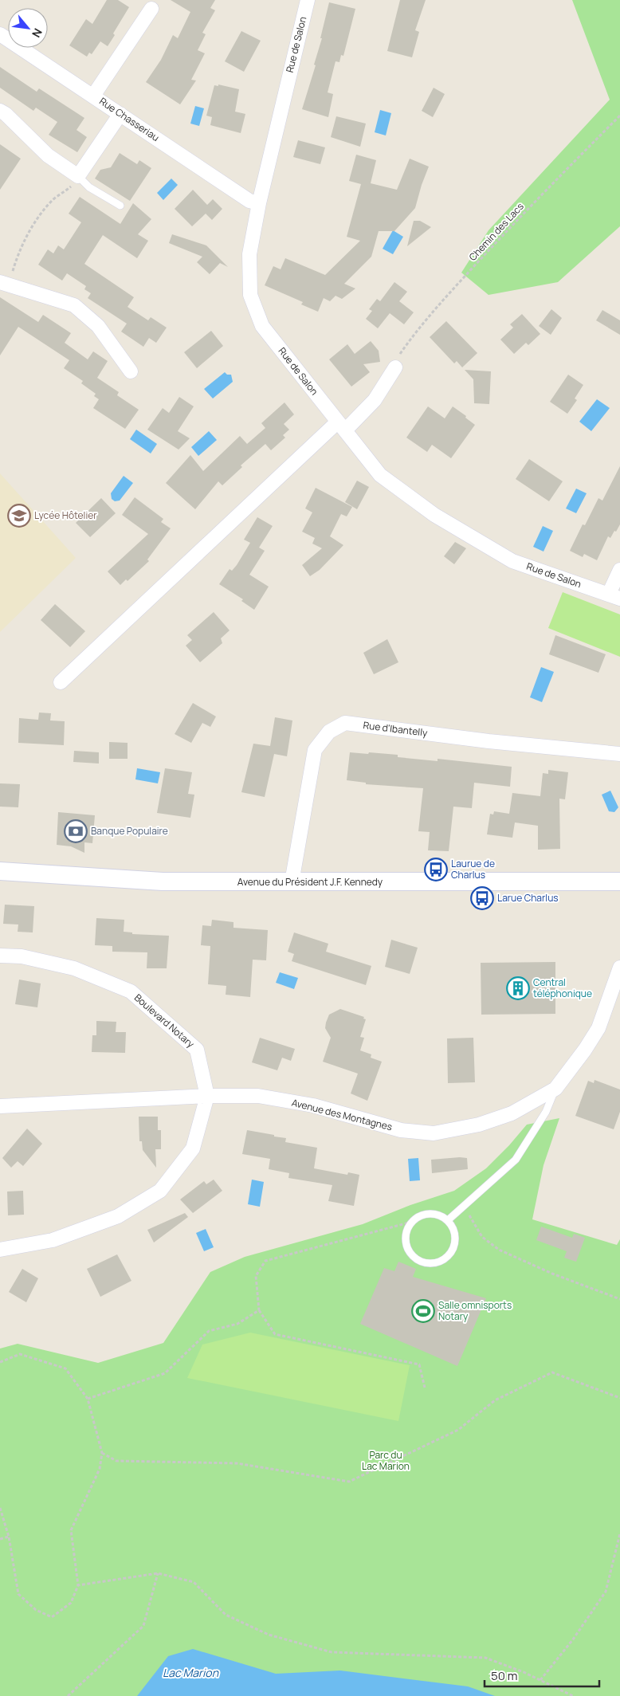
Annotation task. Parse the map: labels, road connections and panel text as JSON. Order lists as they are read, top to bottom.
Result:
{
  "streets": {
    "street": [
      "Rue de Salon",
      "Rue Chasseriau",
      "Rue d'Ibantelly",
      "Avenue du Président J.F. Kennedy",
      "Boulevard Notary",
      "Avenue des Montagnes"
    ],
    "path": ["Chemin des Lacs"]
  },
  "crossings": [
    ["Rue de Salon", "Rue Chasseriau"],
    ["Rue d'Ibantelly", "Avenue du Président J.F. Kennedy"],
    ["Boulevard Notary", "Avenue des Montagnes"]
  ],
  "water": ["Lac Marion"],
  "parks": ["Parc du Lac Marion"],
  "places": {
    "school or university": ["Lycée Hôtelier"],
    "bank": ["Banque Populaire"],
    "bus stop": ["Laurue de Charlus", "Larue Charlus"],
    "building": ["Central téléphonique"],
    "sports": ["Salle omnisports Notary"]
  },
  "scale_bar": "50 m",
  "north": "bottom right"
}
